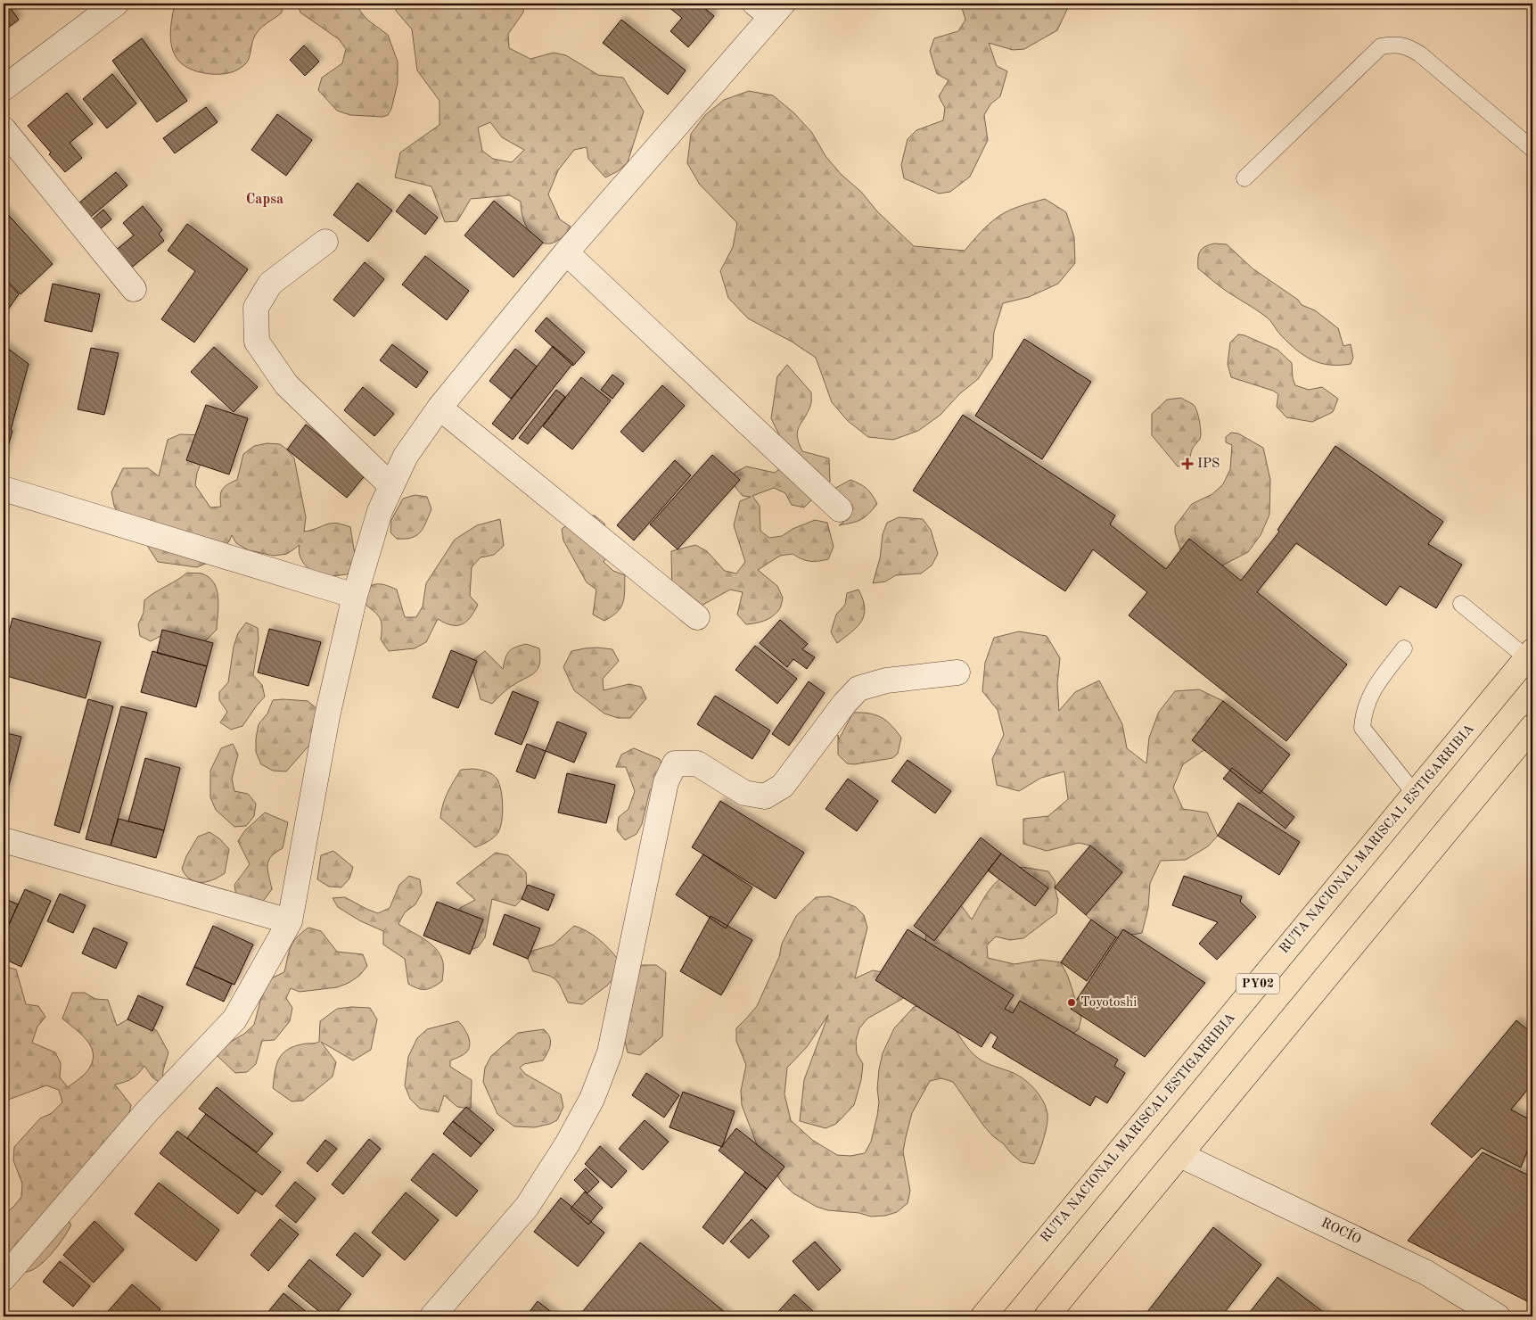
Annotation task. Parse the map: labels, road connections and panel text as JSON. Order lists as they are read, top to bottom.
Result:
{
  "streets": {
    "highway": ["RUTA NACIONAL MARISCAL ESTIGARRIBIA", "PY02"],
    "street": ["ROCÍO"]
  },
  "districts": ["Capsa"],
  "places": {
    "health": ["IPS"],
    "other": ["Toyotoshi"]
  }
}
